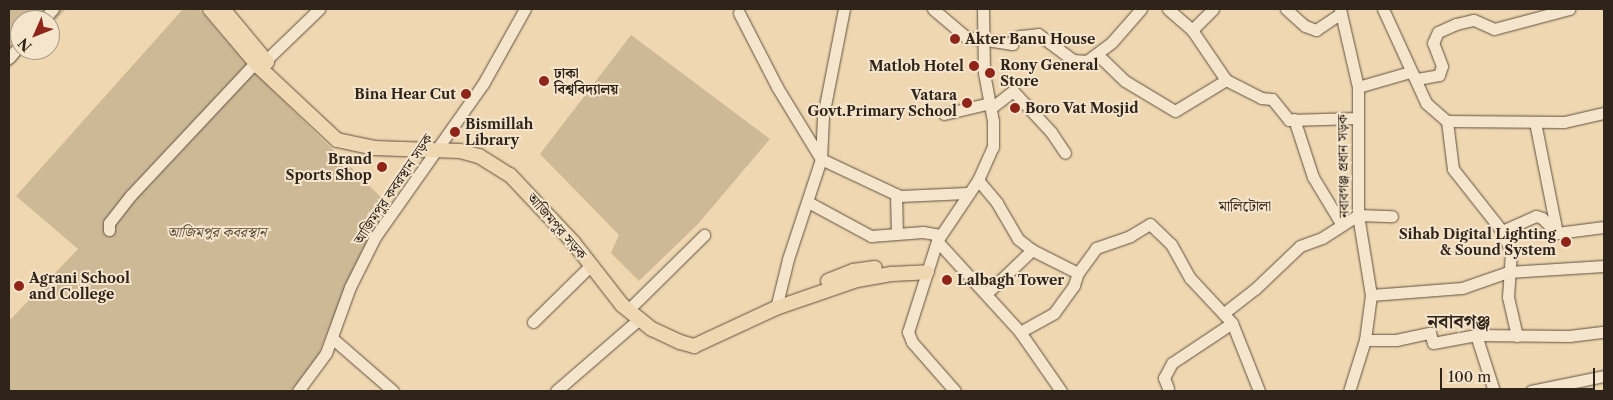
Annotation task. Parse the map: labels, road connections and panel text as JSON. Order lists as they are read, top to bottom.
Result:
{
  "streets": {
    "main road": ["আজিমপুর সড়ক"],
    "street": ["নবাবগঞ্জ প্রধান সড়ক", "আজিমপুর কবরস্থান সড়ক"]
  },
  "crossings": [
    ["আজিমপুর কবরস্থান সড়ক", "আজিমপুর সড়ক"]
  ],
  "districts": ["মালিটোলা", "নবাবগঞ্জ"],
  "parks": ["আজিমপুর কবরস্থান"],
  "places": [
    "Akter Banu House",
    "Matlob Hotel",
    "Rony General Store",
    "ঢাকা বিশ্ববিদ্যালয়",
    "Bina Hear Cut",
    "Vatara Govt.Primary School",
    "Boro Vat Mosjid",
    "Bismillah Library",
    "Brand Sports Shop",
    "Sihab Digital Lighting & Sound System",
    "Lalbagh Tower",
    "Agrani School and College"
  ],
  "scale_bar": "100 m",
  "north": "bottom left"
}
